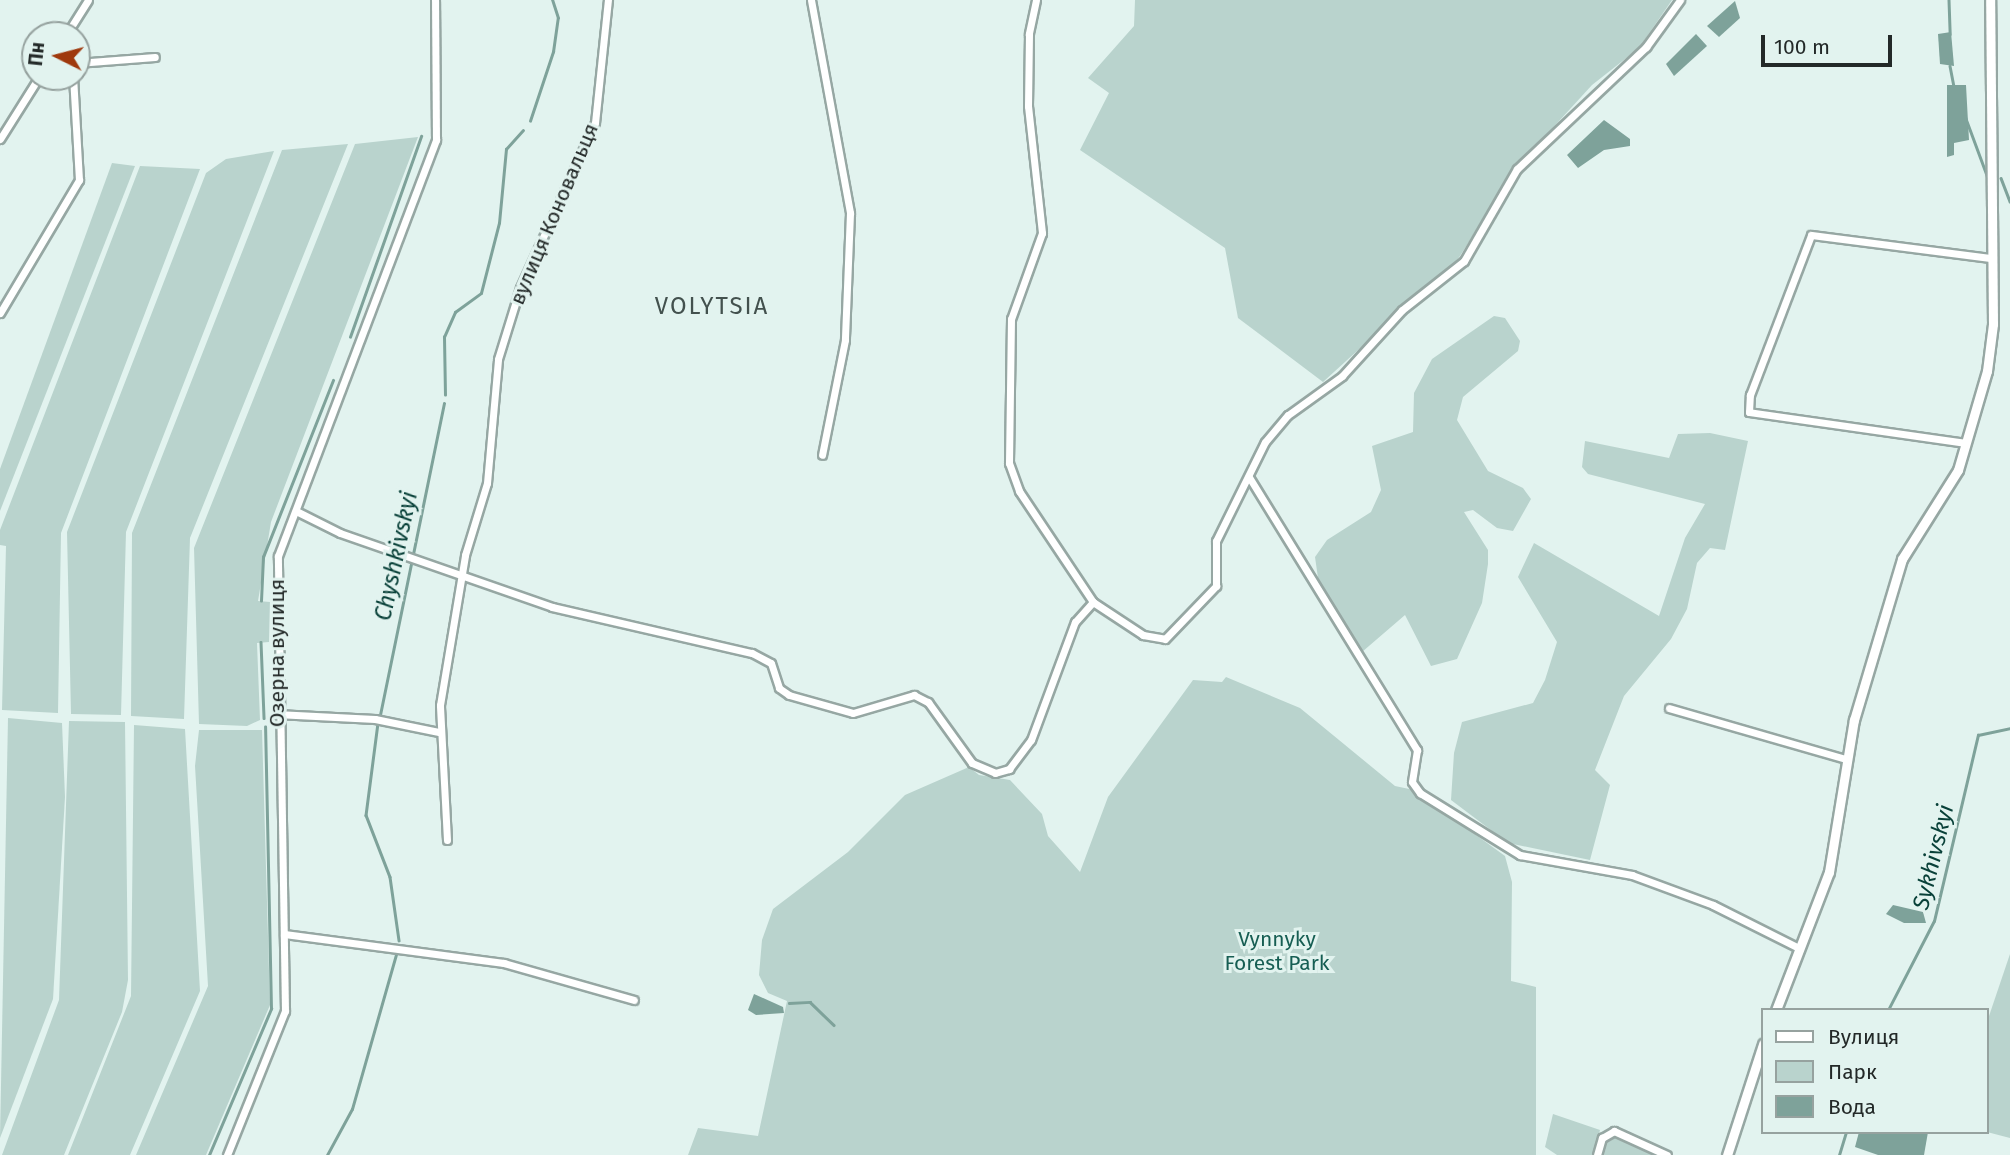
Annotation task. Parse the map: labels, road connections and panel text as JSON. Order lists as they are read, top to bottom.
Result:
{
  "streets": {
    "street": ["вулиця Коновальця", "Озерна вулиця"]
  },
  "districts": ["VOLYTSIA"],
  "water": ["Chyshkivskyi", "Sykhivskyi"],
  "parks": ["Vynnyky Forest Park"],
  "legend": ["Вулиця", "Парк", "Вода"],
  "scale_bar": "100 m",
  "north": "left"
}
